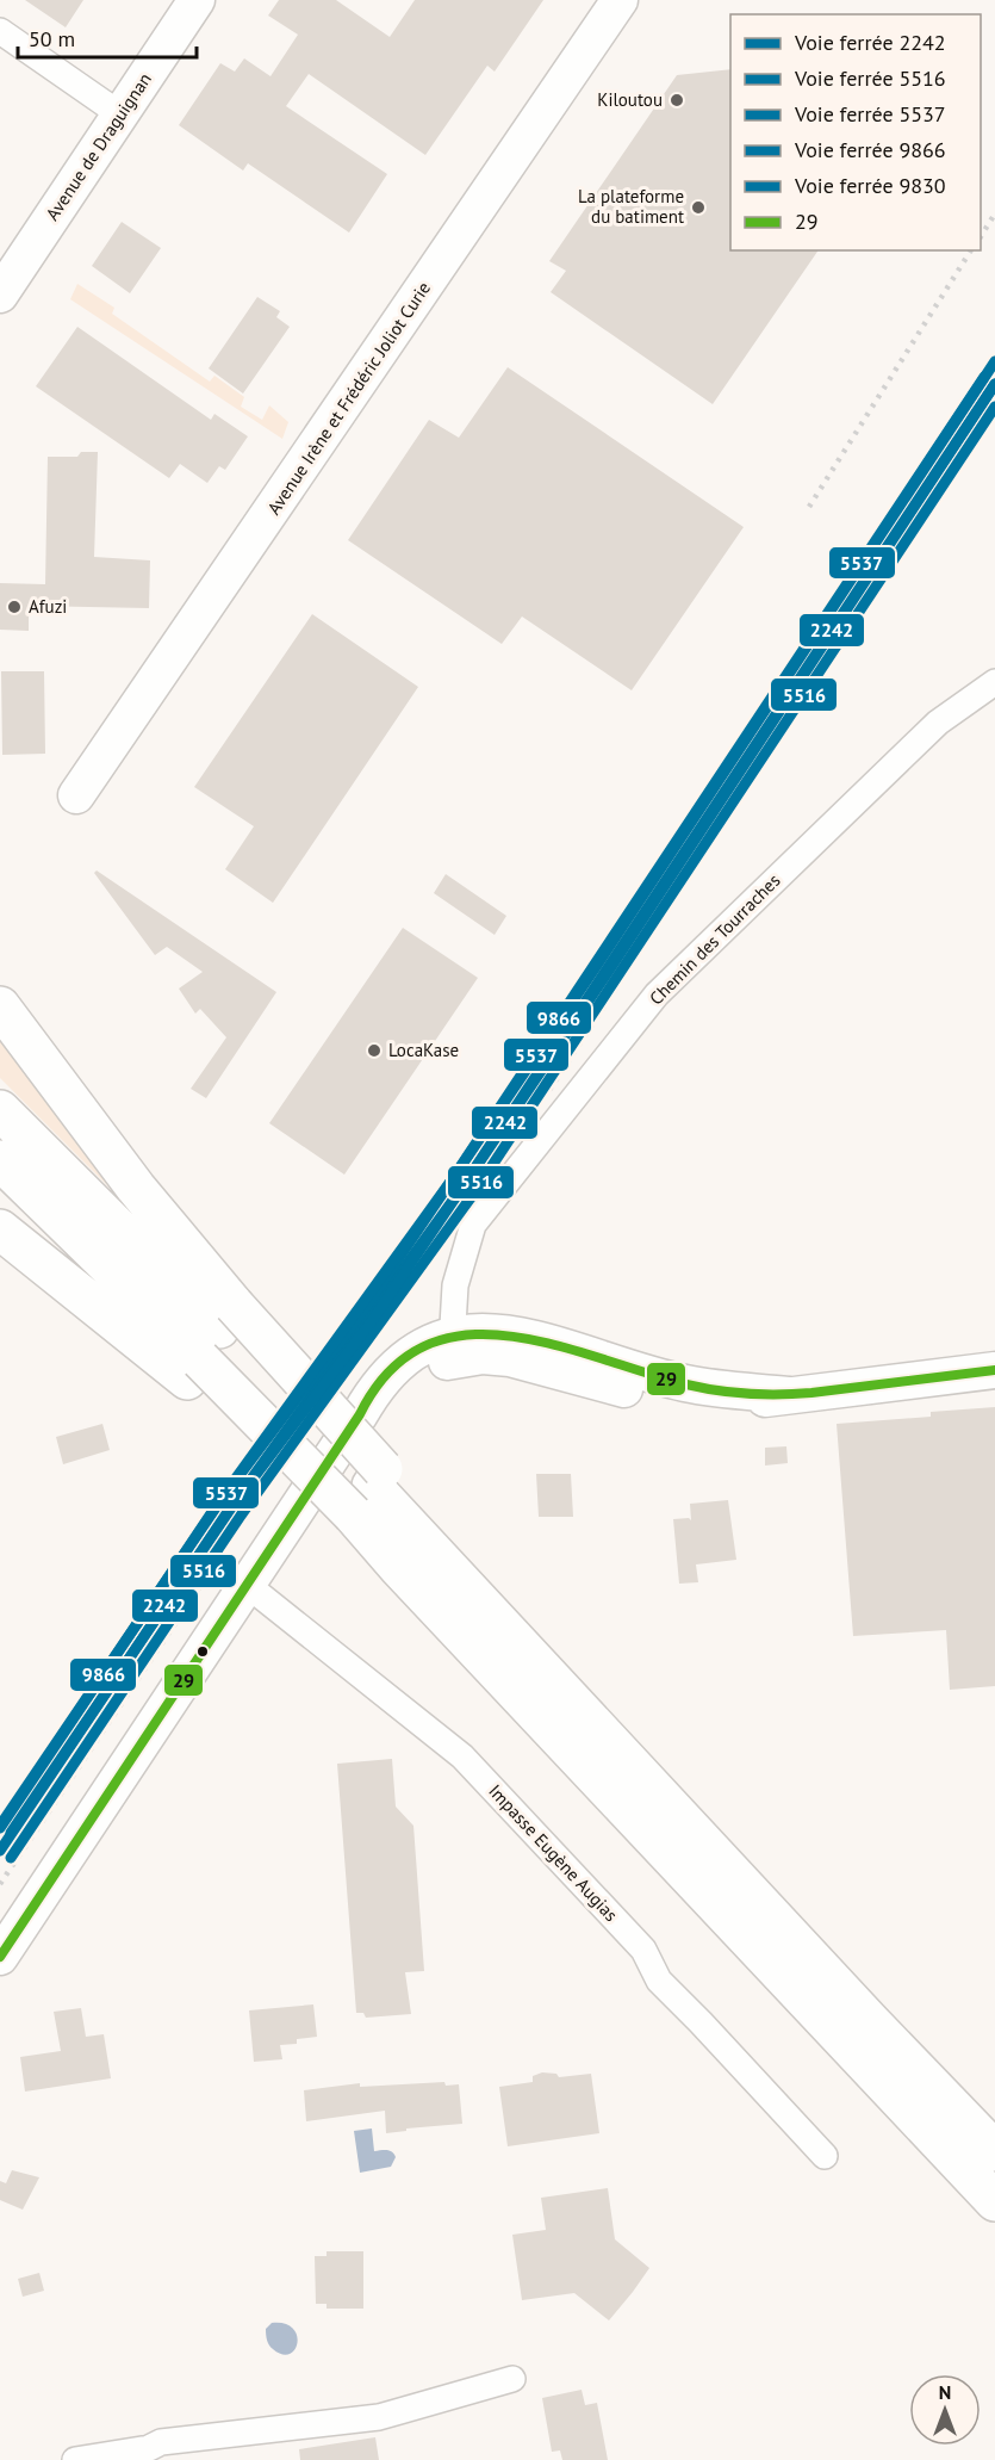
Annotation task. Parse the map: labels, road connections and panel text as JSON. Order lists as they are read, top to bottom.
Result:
{
  "streets": {
    "main road": ["Avenue de Draguignan", "Avenue Irène et Frédéric Joliot Curie"],
    "street": ["Chemin des Tourraches", "Impasse Eugène Augias"]
  },
  "places": [
    "Kiloutou",
    "La plateforme du batiment",
    "Afuzi",
    "LocaKase"
  ],
  "lines": [
    "rail line 5537",
    "rail line 9866",
    "rail line 2242",
    "rail line 9830",
    "rail line 5516",
    "transit line 29"
  ],
  "legend": [
    "Voie ferrée 2242",
    "Voie ferrée 5516",
    "Voie ferrée 5537",
    "Voie ferrée 9866",
    "Voie ferrée 9830",
    "29"
  ],
  "scale_bar": "50 m",
  "north": "top"
}
